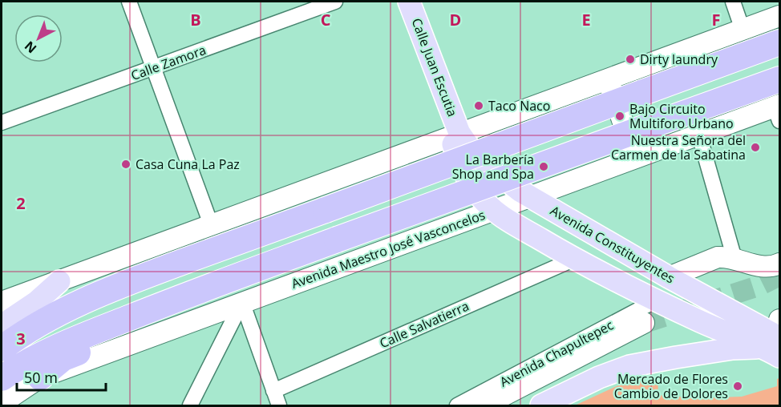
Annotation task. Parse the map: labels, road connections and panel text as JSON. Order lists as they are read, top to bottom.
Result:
{
  "streets": {
    "main road": [
      "Calle Juan Escutia",
      "Avenida Constituyentes",
      "Avenida Maestro José Vasconcelos",
      "Avenida Chapultepec"
    ],
    "street": ["Calle Zamora", "Calle Salvatierra"]
  },
  "crossings": [
    ["Calle Juan Escutia", "Avenida Constituyentes"],
    ["Avenida Constituyentes", "Avenida Maestro José Vasconcelos"],
    ["Avenida Constituyentes", "Calle Salvatierra"],
    ["Avenida Constituyentes", "Avenida Chapultepec"]
  ],
  "places": [
    "Dirty laundry",
    "Taco Naco",
    "Bajo Circuito Multiforo Urbano",
    "Nuestra Señora del Carmen de la Sabatina",
    "Casa Cuna La Paz",
    "La Barbería Shop and Spa",
    "Mercado de Flores Cambio de Dolores"
  ],
  "scale_bar": "50 m",
  "north": "bottom left",
  "grid": {
    "columns": [
      "B",
      "C",
      "D",
      "E",
      "F"
    ],
    "rows": ["2", "3"]
  }
}
